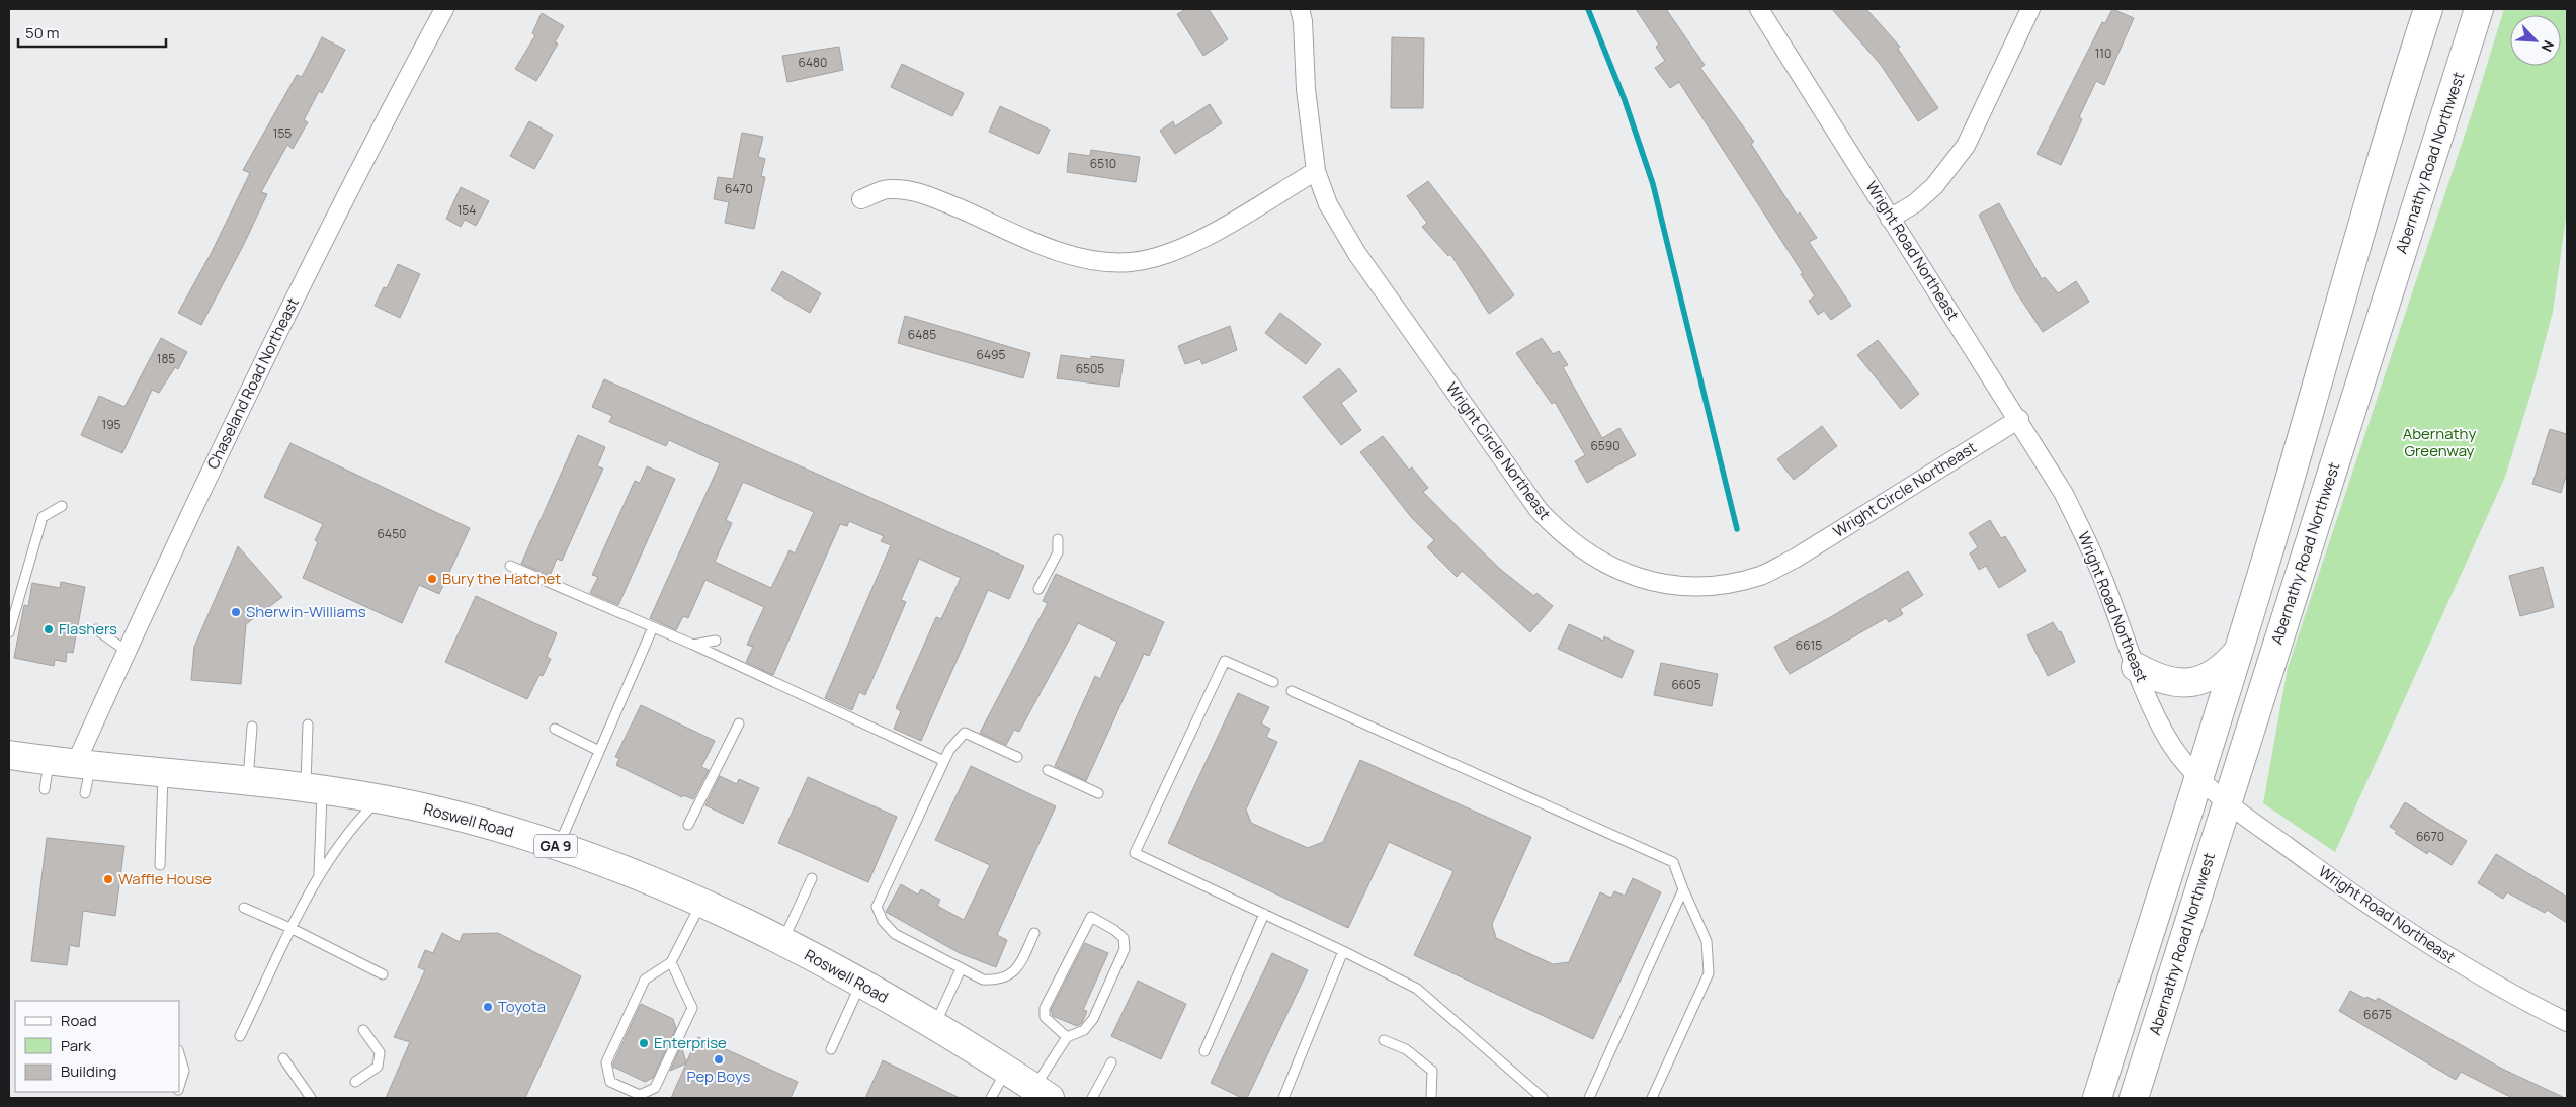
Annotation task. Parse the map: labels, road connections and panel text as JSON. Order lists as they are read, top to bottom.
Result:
{
  "streets": {
    "main road": ["Abernathy Road Northwest", "Roswell Road", "GA 9"],
    "street": ["Wright Road Northeast", "Chaseland Road Northeast", "Wright Circle Northeast"]
  },
  "crossings": [
    ["Abernathy Road Northwest", "Wright Road Northeast"],
    ["Wright Road Northeast", "Wright Circle Northeast"],
    ["Chaseland Road Northeast", "Roswell Road"]
  ],
  "parks": ["Abernathy Greenway"],
  "places": [
    "Bury the Hatchet",
    "Sherwin-Williams",
    "Flashers",
    "Waffle House",
    "Toyota",
    "Enterprise",
    "Pep Boys"
  ],
  "house_numbers": [
    "110",
    "6480",
    "155",
    "6510",
    "6470",
    "154",
    "6485",
    "6495",
    "185",
    "6505",
    "195",
    "6590",
    "6450",
    "6615",
    "6605",
    "6670",
    "6675"
  ],
  "legend": ["Road", "Park", "Building"],
  "scale_bar": "50 m",
  "north": "bottom right"
}
